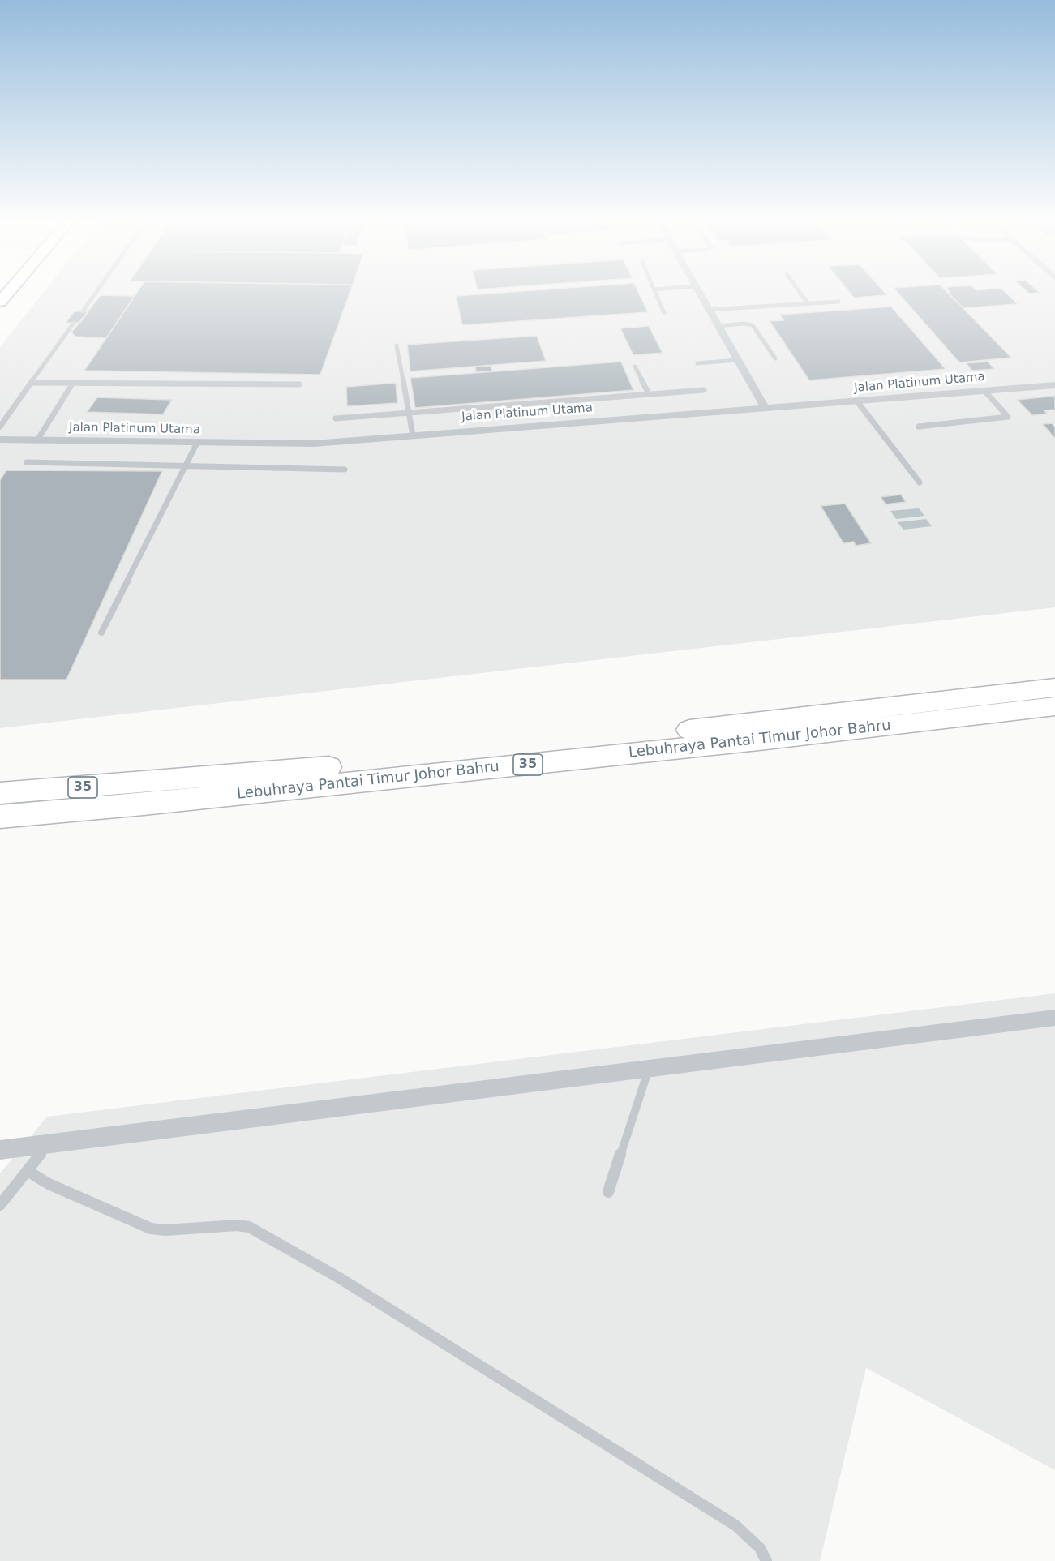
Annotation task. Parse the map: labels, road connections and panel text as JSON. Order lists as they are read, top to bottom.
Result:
{
  "streets": {
    "highway": ["Lebuhraya Pantai Timur Johor Bahru", "35"],
    "street": ["Jalan Platinum Utama"]
  }
}
